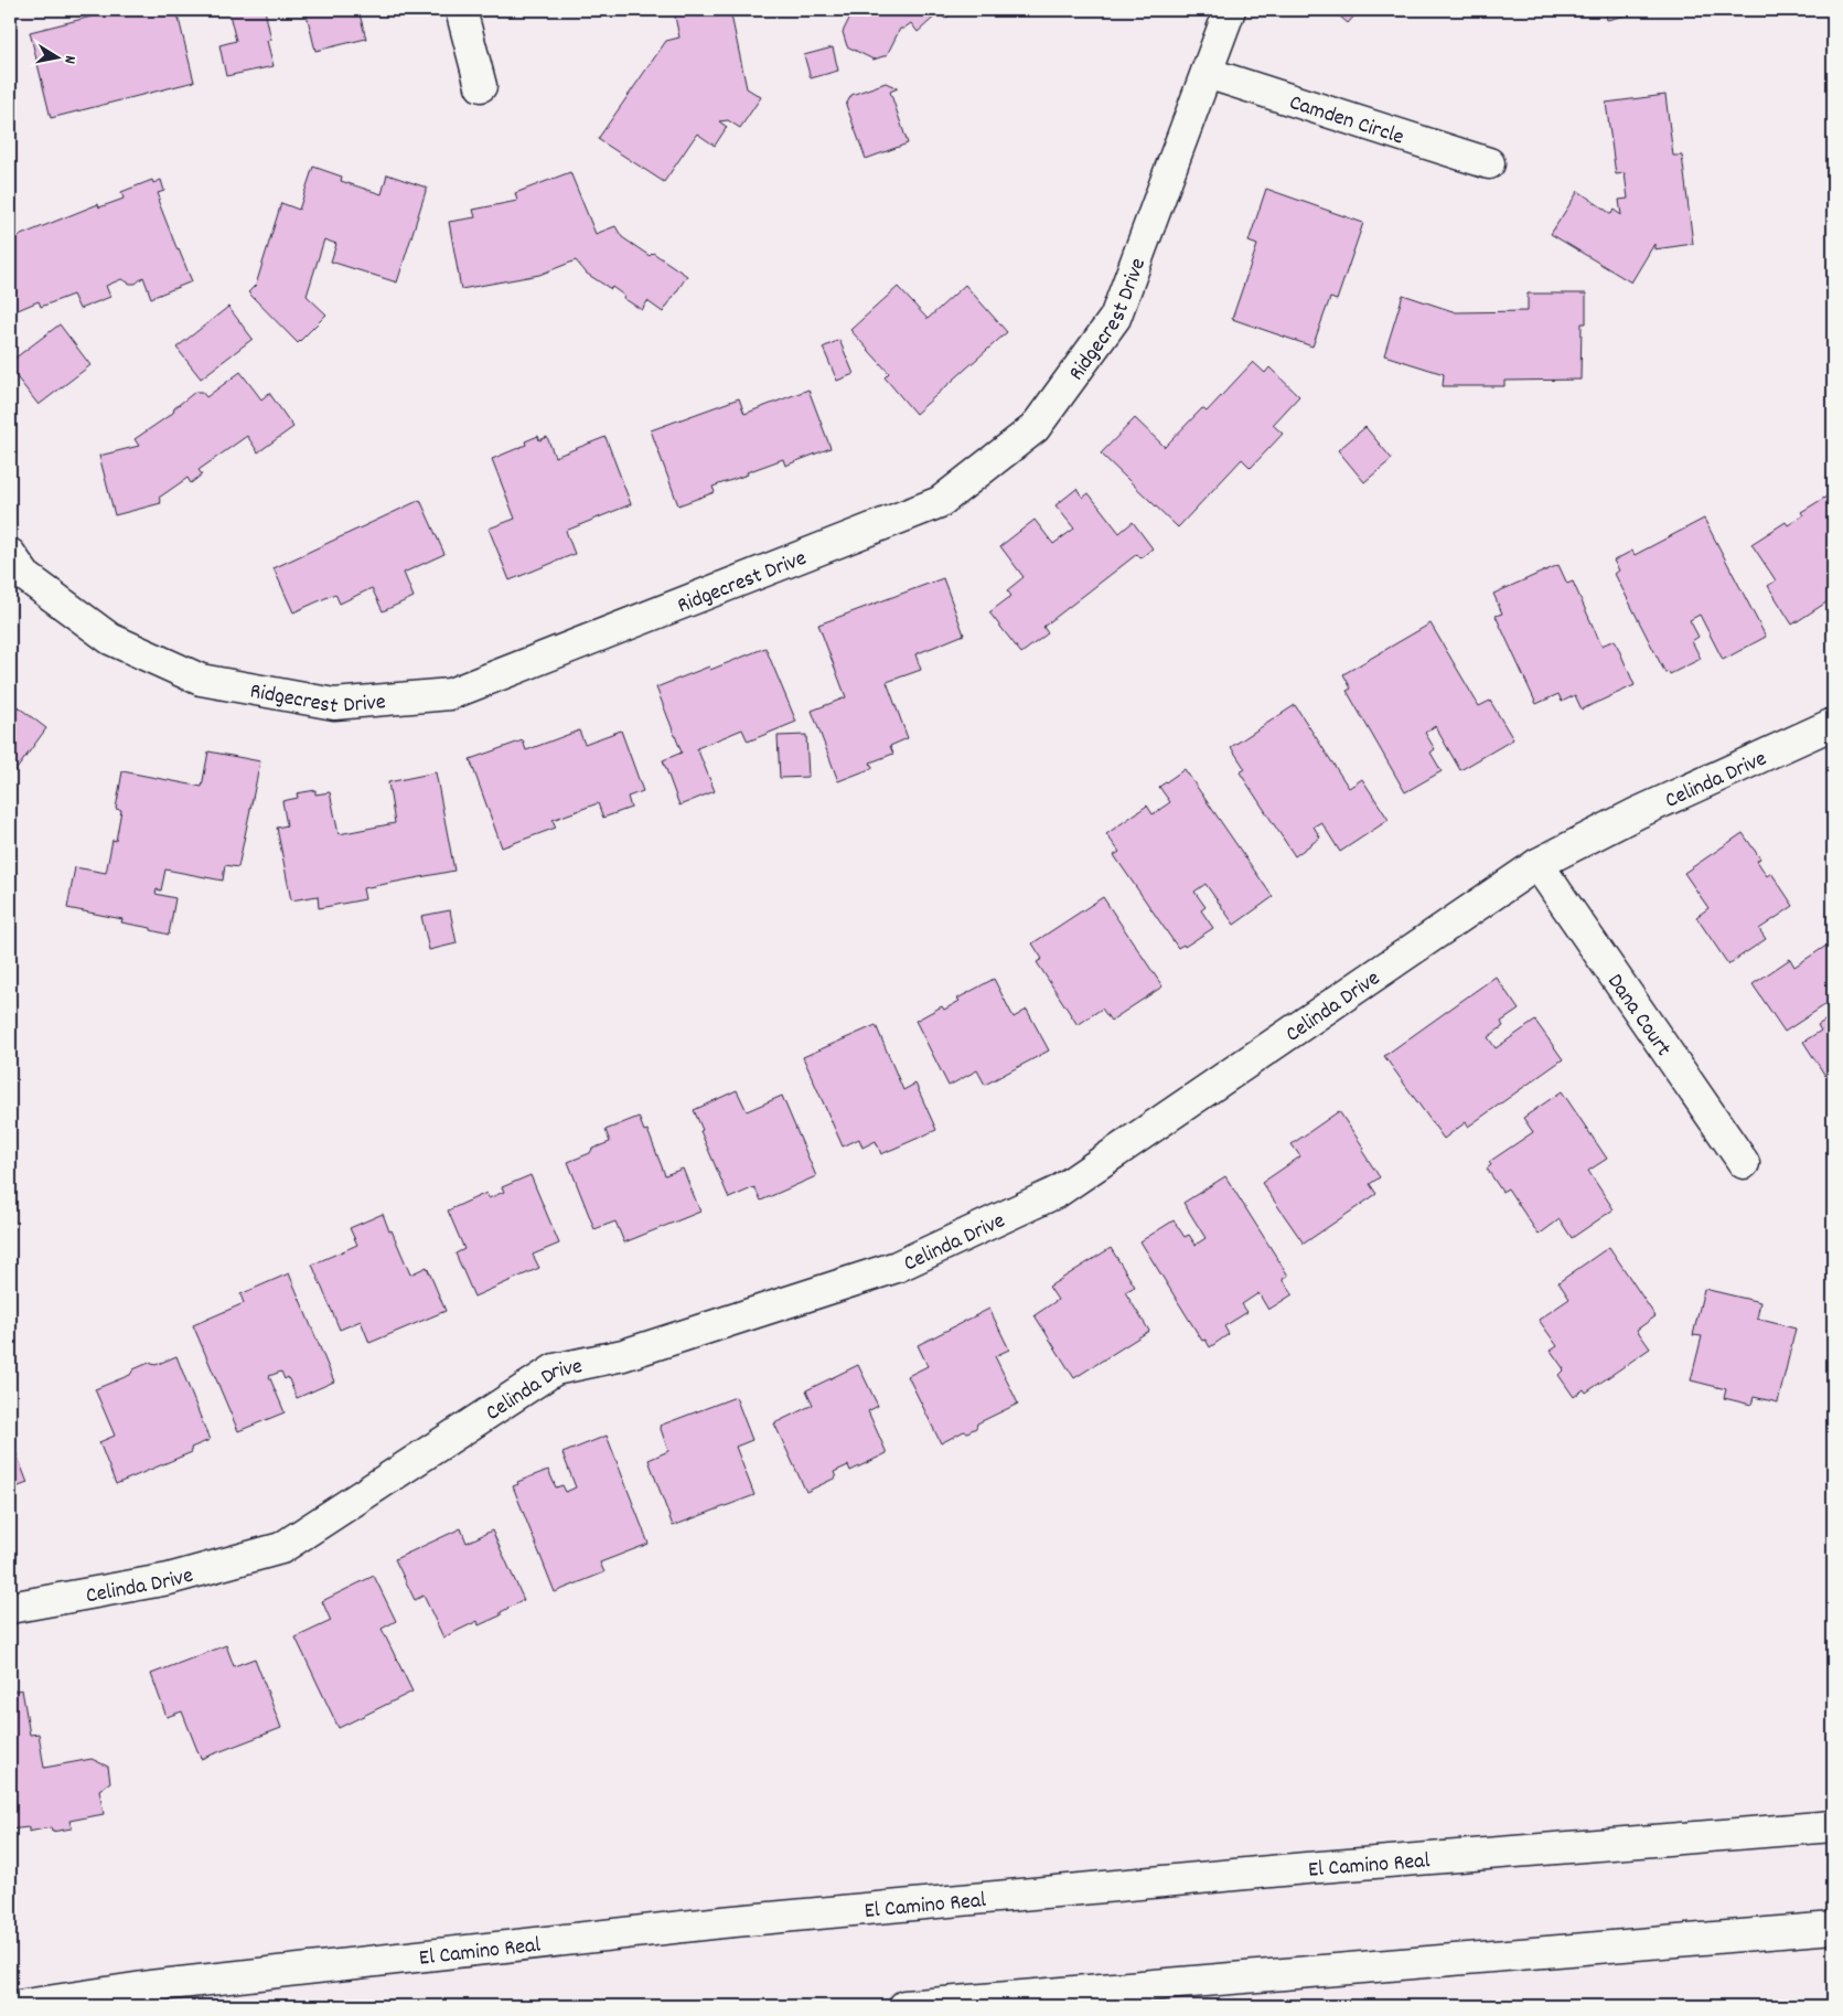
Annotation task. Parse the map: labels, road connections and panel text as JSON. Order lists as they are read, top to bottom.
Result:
{
  "streets": {
    "street": [
      "Camden Circle",
      "Ridgecrest Drive",
      "Celinda Drive",
      "Dana Court",
      "El Camino Real"
    ]
  },
  "crossings": [
    ["Camden Circle", "Ridgecrest Drive"],
    ["Celinda Drive", "Dana Court"]
  ],
  "north": "right"
}
